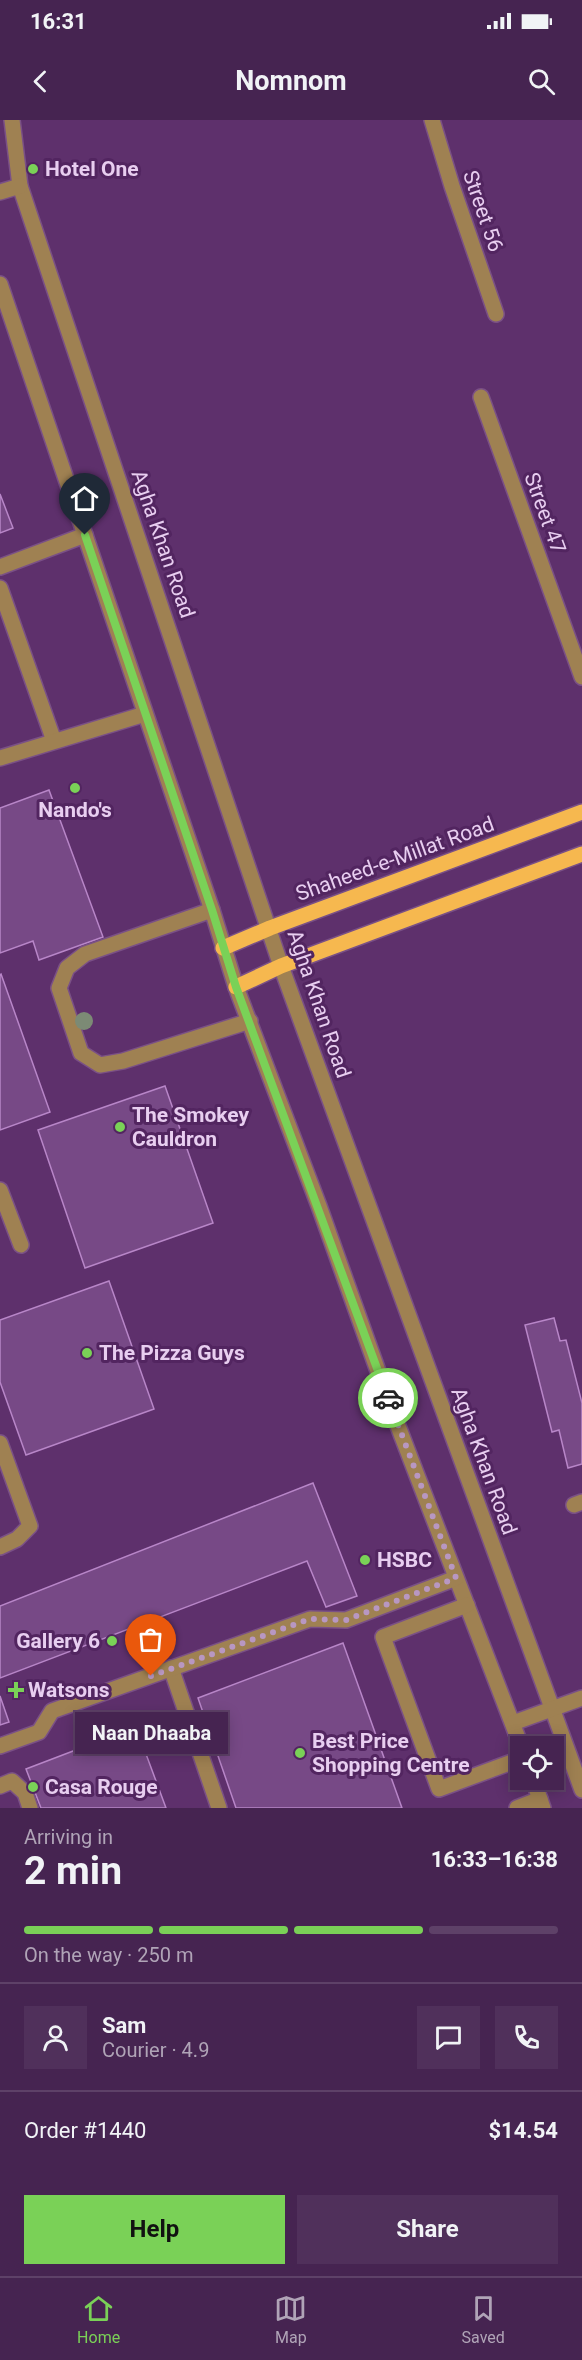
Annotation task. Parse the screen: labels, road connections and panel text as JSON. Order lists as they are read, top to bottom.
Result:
{
  "streets": {
    "main road": ["Shaheed-e-Millat Road"],
    "street": ["Street 56", "Street 47", "Agha Khan Road"]
  },
  "crossings": [
    ["Agha Khan Road", "Shaheed-e-Millat Road"]
  ],
  "places": {
    "other": [
      "Hotel One",
      "Nando's",
      "The Smokey Cauldron",
      "The Pizza Guys",
      "HSBC",
      "Gallery 6",
      "Naan Dhaaba",
      "Best Price Shopping Centre",
      "Casa Rouge"
    ],
    "health": ["Watsons"]
  },
  "page": {
    "status": "16:31",
    "header": "Nomnom",
    "bubble": "Naan Dhaaba",
    "heading": ["2 min", "Arriving in", "16:33–16:38"],
    "panel": [
      "Sam",
      "Courier · 4.9",
      "Order #1440",
      "$14.54"
    ],
    "bar": "On the way · 250 m",
    "buttons": ["Help", "Share"],
    "tabs": ["Home", "Map", "Saved"]
  }
}
